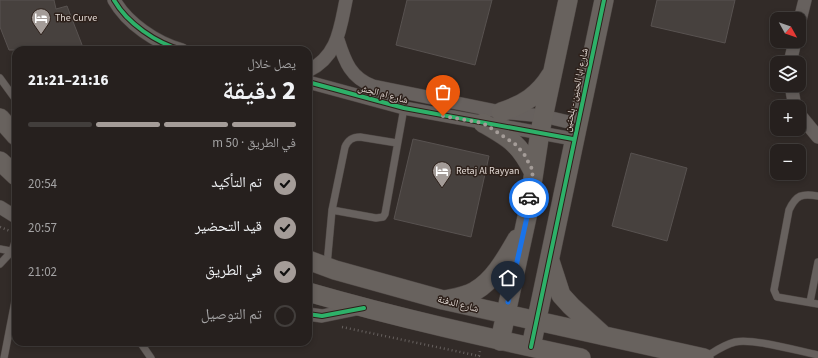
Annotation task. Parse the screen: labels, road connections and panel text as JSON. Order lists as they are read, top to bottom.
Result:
{
  "streets": {
    "main road": ["شارع ابا الحنين - بلحنين", "شارع الدفنة"],
    "street": ["شارع ام الجش"]
  },
  "crossings": [
    ["شارع ابا الحنين - بلحنين", "شارع ام الجش"],
    ["شارع ابا الحنين - بلحنين", "شارع الدفنة"]
  ],
  "places": {
    "hotel": ["The Curve", "Retaj Al Rayyan"]
  },
  "north": "bottom right",
  "page": {
    "map_buttons": ["+", "−"],
    "heading": ["2 دقيقة", "يصل خلال", "21:16–21:21"],
    "bar": "في الطريق · 50 m",
    "list": [
      ["تم التأكيد", "20:54"],
      ["قيد التحضير", "20:57"],
      ["في الطريق", "21:02"],
      "تم التوصيل"
    ]
  }
}
